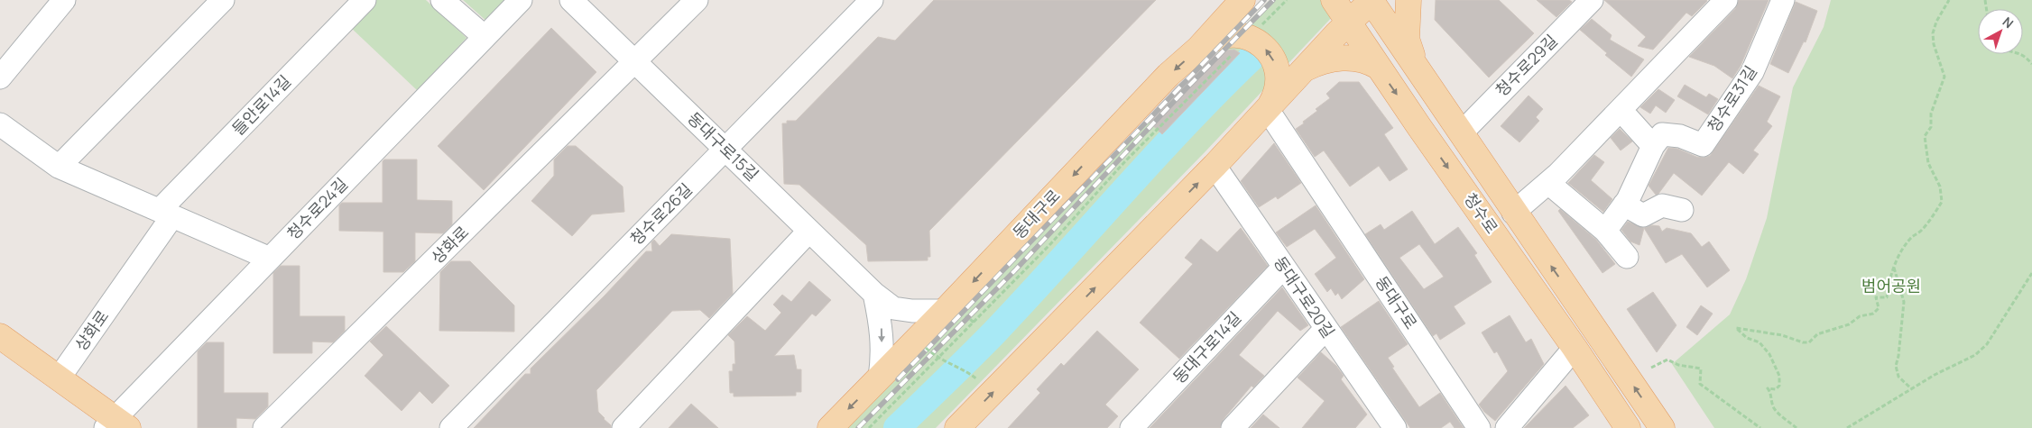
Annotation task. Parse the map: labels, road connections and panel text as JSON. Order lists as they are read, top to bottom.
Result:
{
  "streets": {
    "main road": ["청수로", "동대구로"],
    "street": [
      "청수로29길",
      "청수로31길",
      "들안로14길",
      "동대구로15길",
      "청수로24길",
      "청수로26길",
      "상화로",
      "동대구로20길",
      "동대구로14길"
    ]
  },
  "crossings": [
    ["청수로29길", "청수로"],
    ["들안로14길", "상화로"],
    ["동대구로15길", "청수로26길"],
    ["동대구로15길", "동대구로"],
    ["동대구로15길", "상화로"],
    ["동대구로20길", "동대구로14길"]
  ],
  "parks": ["범어공원"],
  "north": "top right"
}
